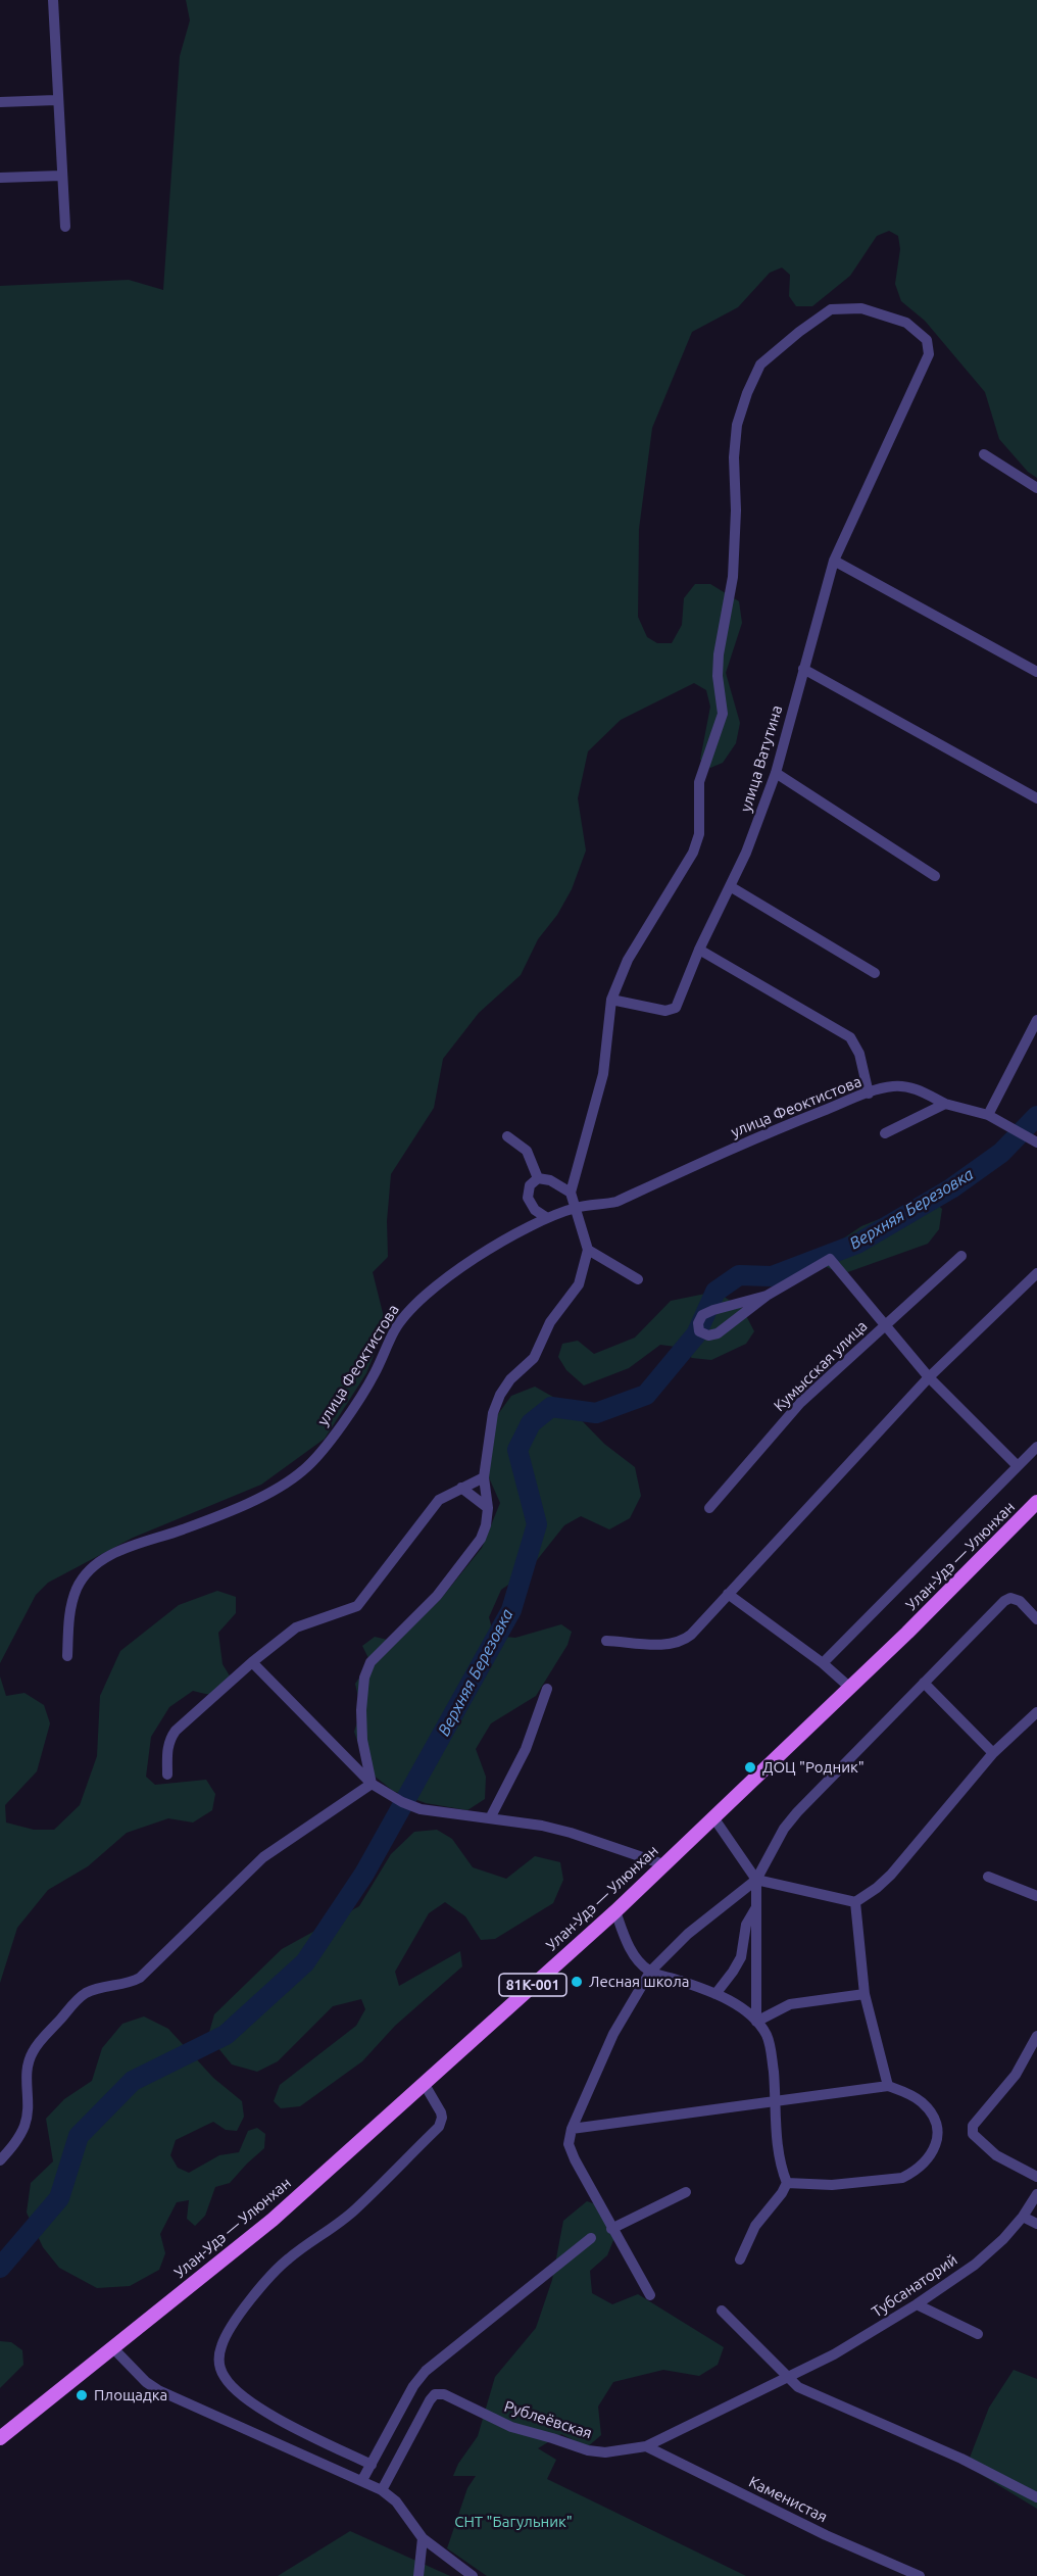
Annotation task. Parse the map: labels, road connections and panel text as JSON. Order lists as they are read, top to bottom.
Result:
{
  "streets": {
    "main road": ["Улан-Удэ — Улюнхан", "81К-001"],
    "street": [
      "улица Ватутина",
      "улица Феоктистова",
      "Кумысская улица",
      "Тубсанаторий",
      "Рублеёвская",
      "Каменистая"
    ]
  },
  "crossings": [
    ["Тубсанаторий", "Рублеёвская"],
    ["Рублеёвская", "Каменистая"]
  ],
  "water": ["Верхняя Березовка"],
  "parks": ["СНТ \"Багульник\""],
  "places": ["ДОЦ \"Родник\"", "Лесная школа", "Площадка"]
}
